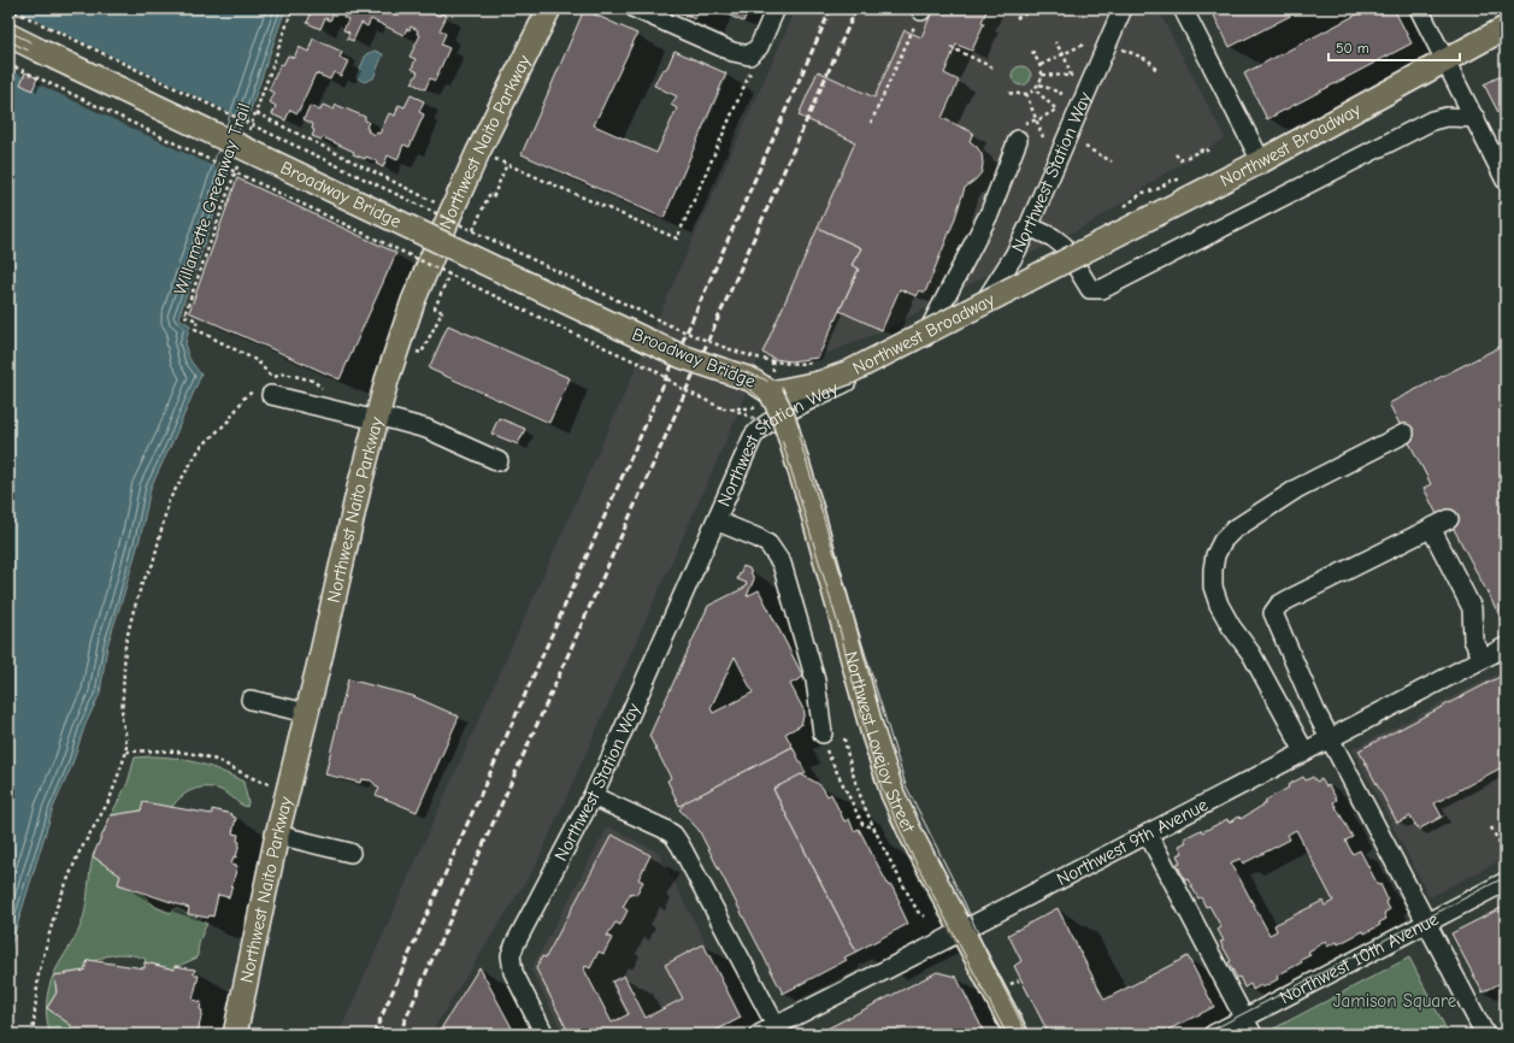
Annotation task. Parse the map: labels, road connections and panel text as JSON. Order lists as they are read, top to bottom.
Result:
{
  "streets": {
    "main road": [
      "Northwest Naito Parkway",
      "Northwest Broadway",
      "Broadway Bridge",
      "Northwest Lovejoy Street"
    ],
    "street": ["Northwest Station Way", "Northwest 9th Avenue", "Northwest 10th Avenue"],
    "path": ["Willamette Greenway Trail"]
  },
  "crossings": [
    ["Northwest Broadway", "Broadway Bridge"],
    ["Northwest Broadway", "Northwest Lovejoy Street"],
    ["Broadway Bridge", "Northwest Lovejoy Street"],
    ["Northwest Lovejoy Street", "Northwest 9th Avenue"]
  ],
  "parks": ["Jamison Square"],
  "scale_bar": "50 m"
}
